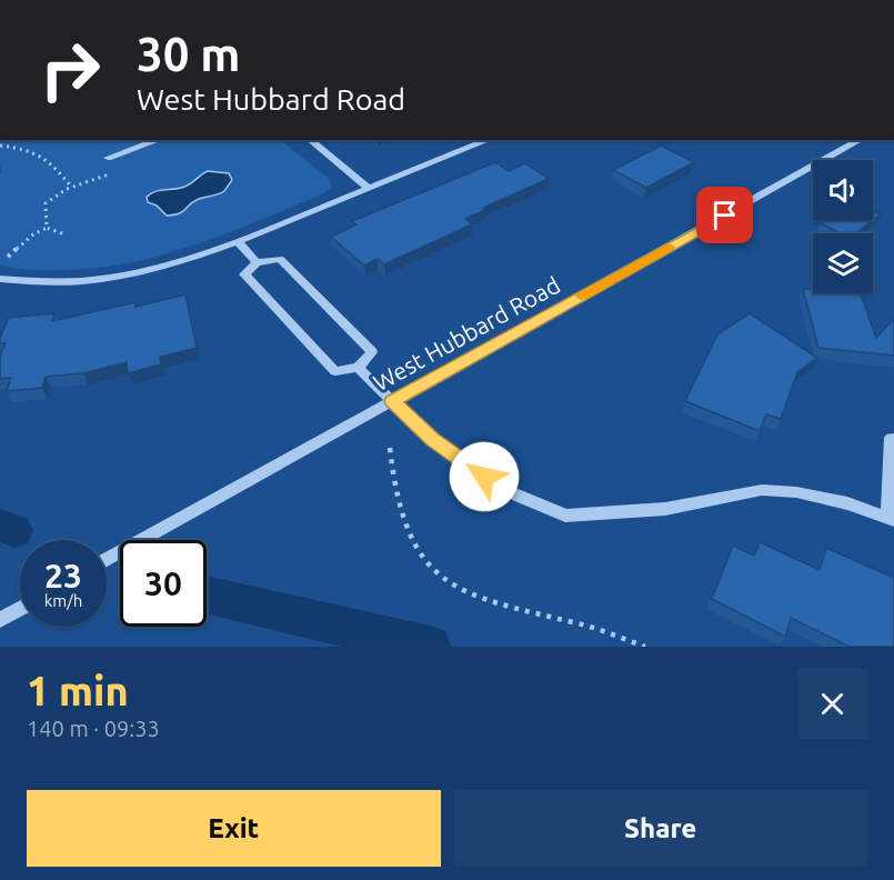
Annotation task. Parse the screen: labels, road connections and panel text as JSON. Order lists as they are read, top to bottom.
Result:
{
  "streets": {
    "street": ["West Hubbard Road"]
  },
  "page": {
    "turn": ["30 m", "West Hubbard Road"],
    "speed": "23 km/h",
    "limit": "30",
    "heading": ["1 min", "140 m · 09:33"],
    "buttons": ["Exit", "Share"]
  }
}
